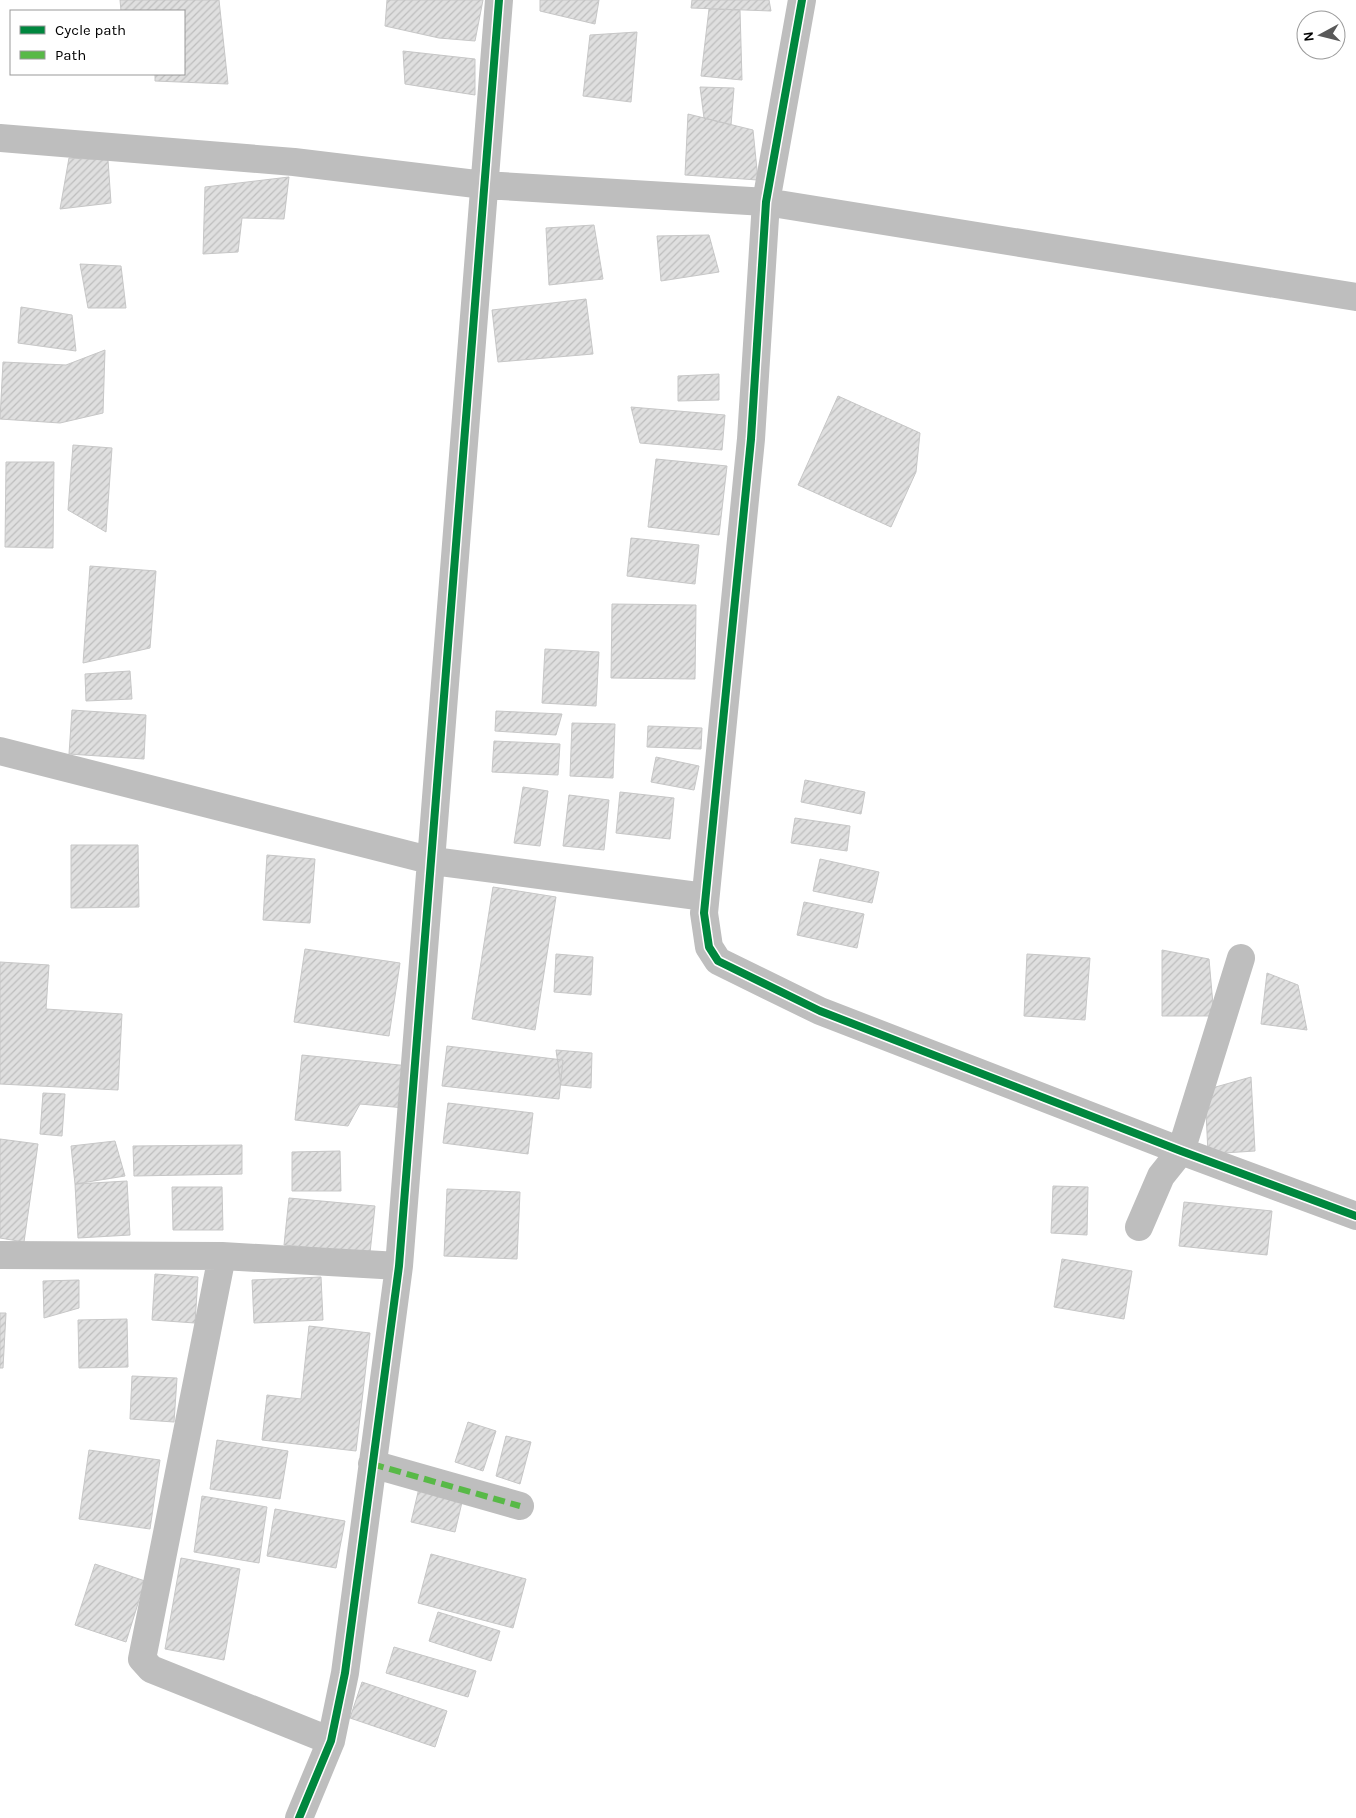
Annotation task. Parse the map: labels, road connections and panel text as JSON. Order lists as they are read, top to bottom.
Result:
{
  "legend": ["Cycle path", "Path"],
  "north": "left"
}
